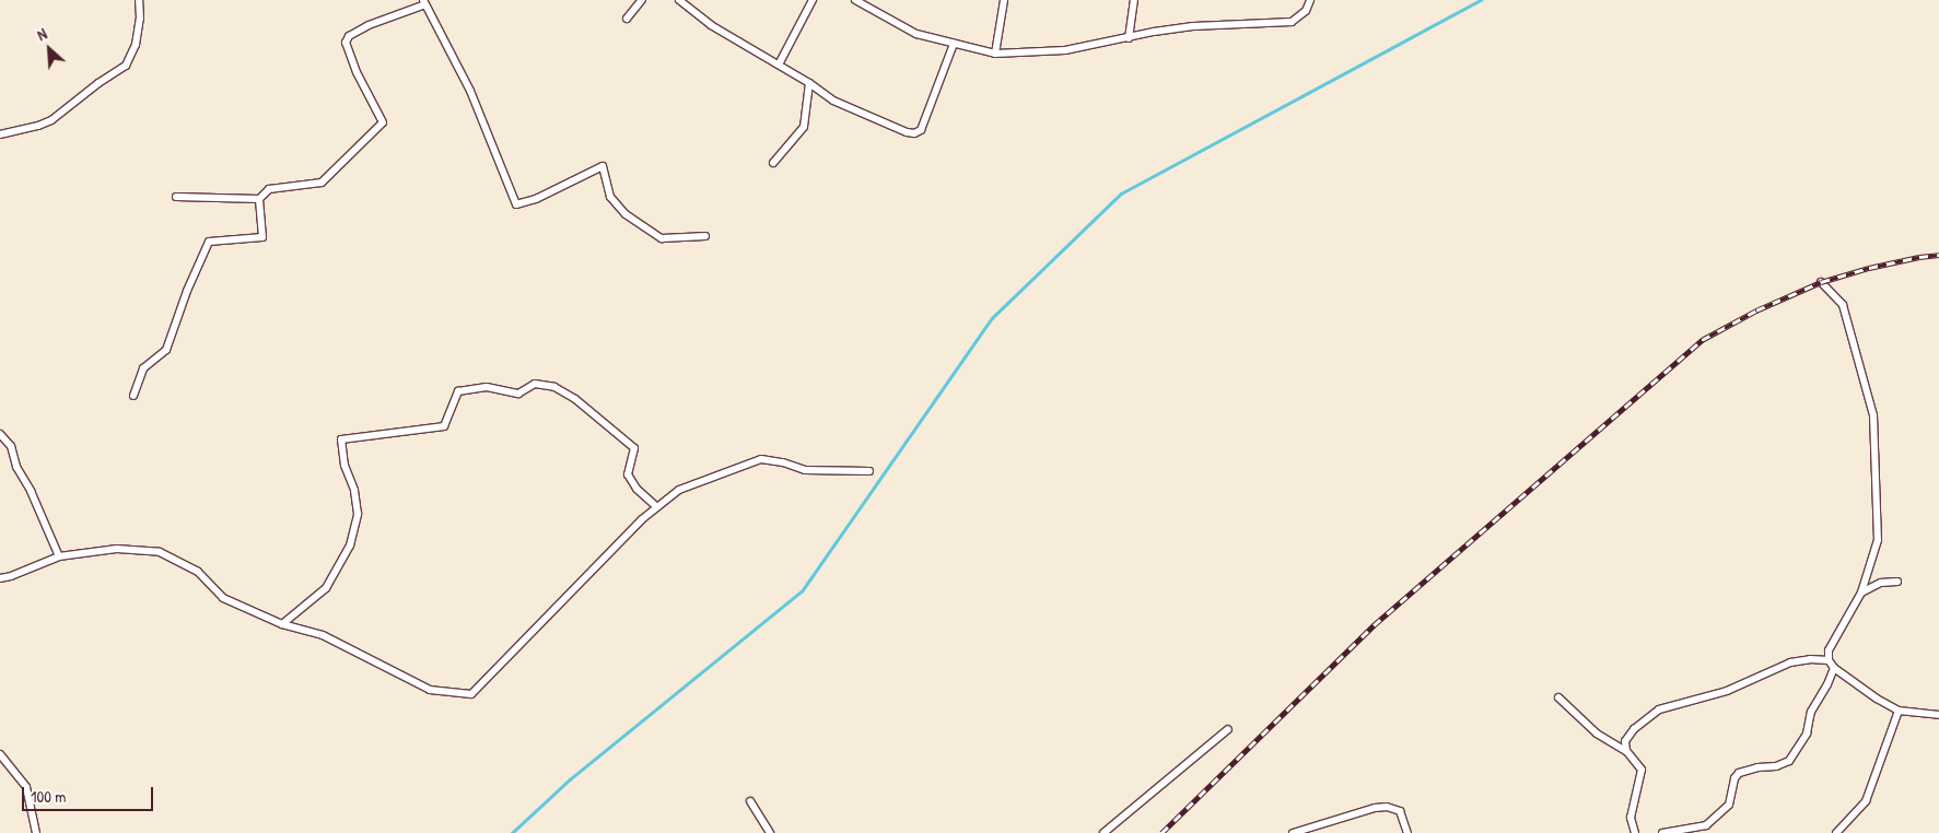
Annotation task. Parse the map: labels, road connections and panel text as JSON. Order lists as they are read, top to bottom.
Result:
{
  "scale_bar": "100 m",
  "north": "top left"
}
